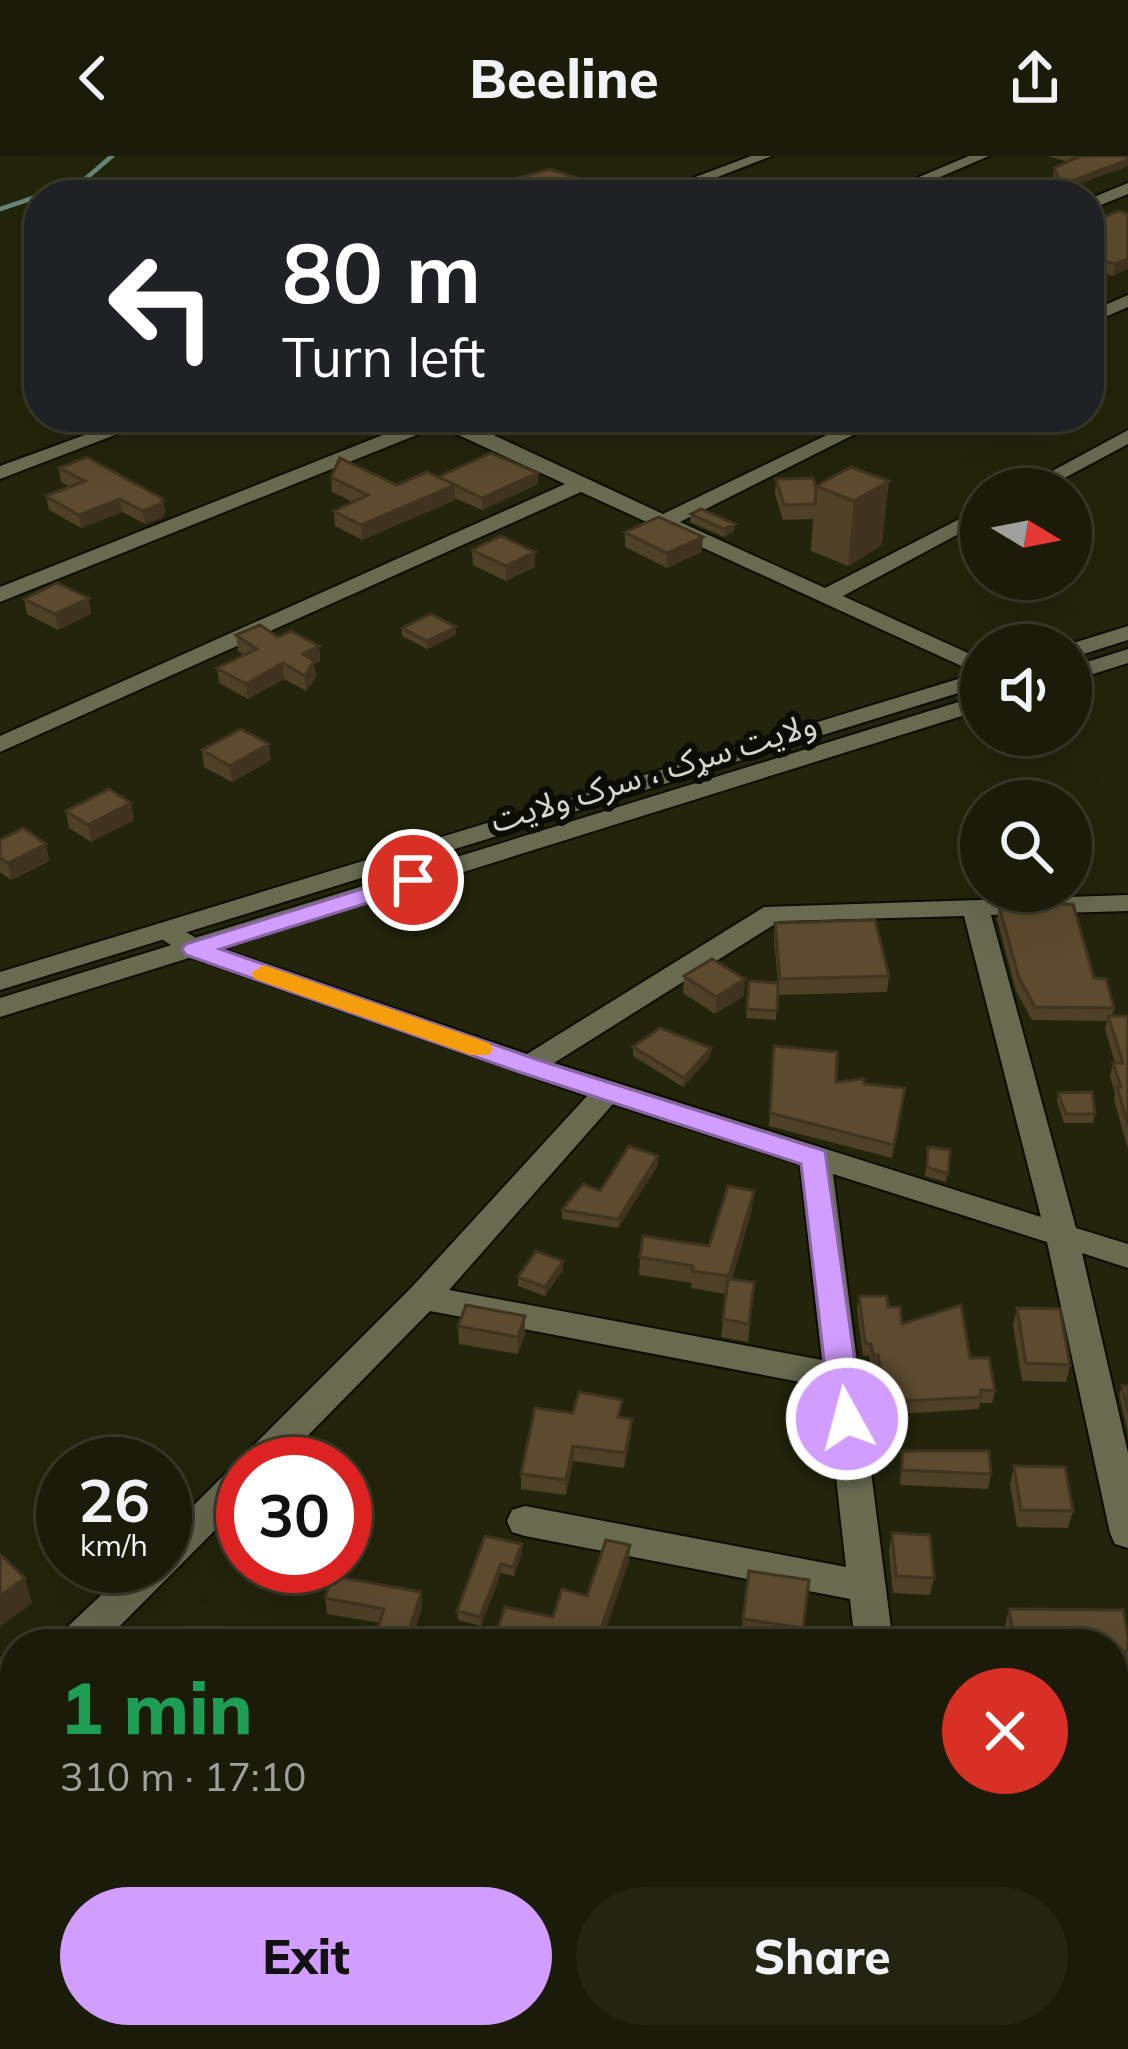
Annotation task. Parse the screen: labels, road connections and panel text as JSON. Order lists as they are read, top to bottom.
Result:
{
  "streets": {
    "street": ["ولایت سړک ، سرک ولایت"]
  },
  "north": "right",
  "page": {
    "header": "Beeline",
    "turn": ["80 m", "Turn left"],
    "speed": "26 km/h",
    "limit": "30",
    "heading": ["1 min", "310 m · 17:10"],
    "buttons": ["Exit", "Share"]
  }
}
